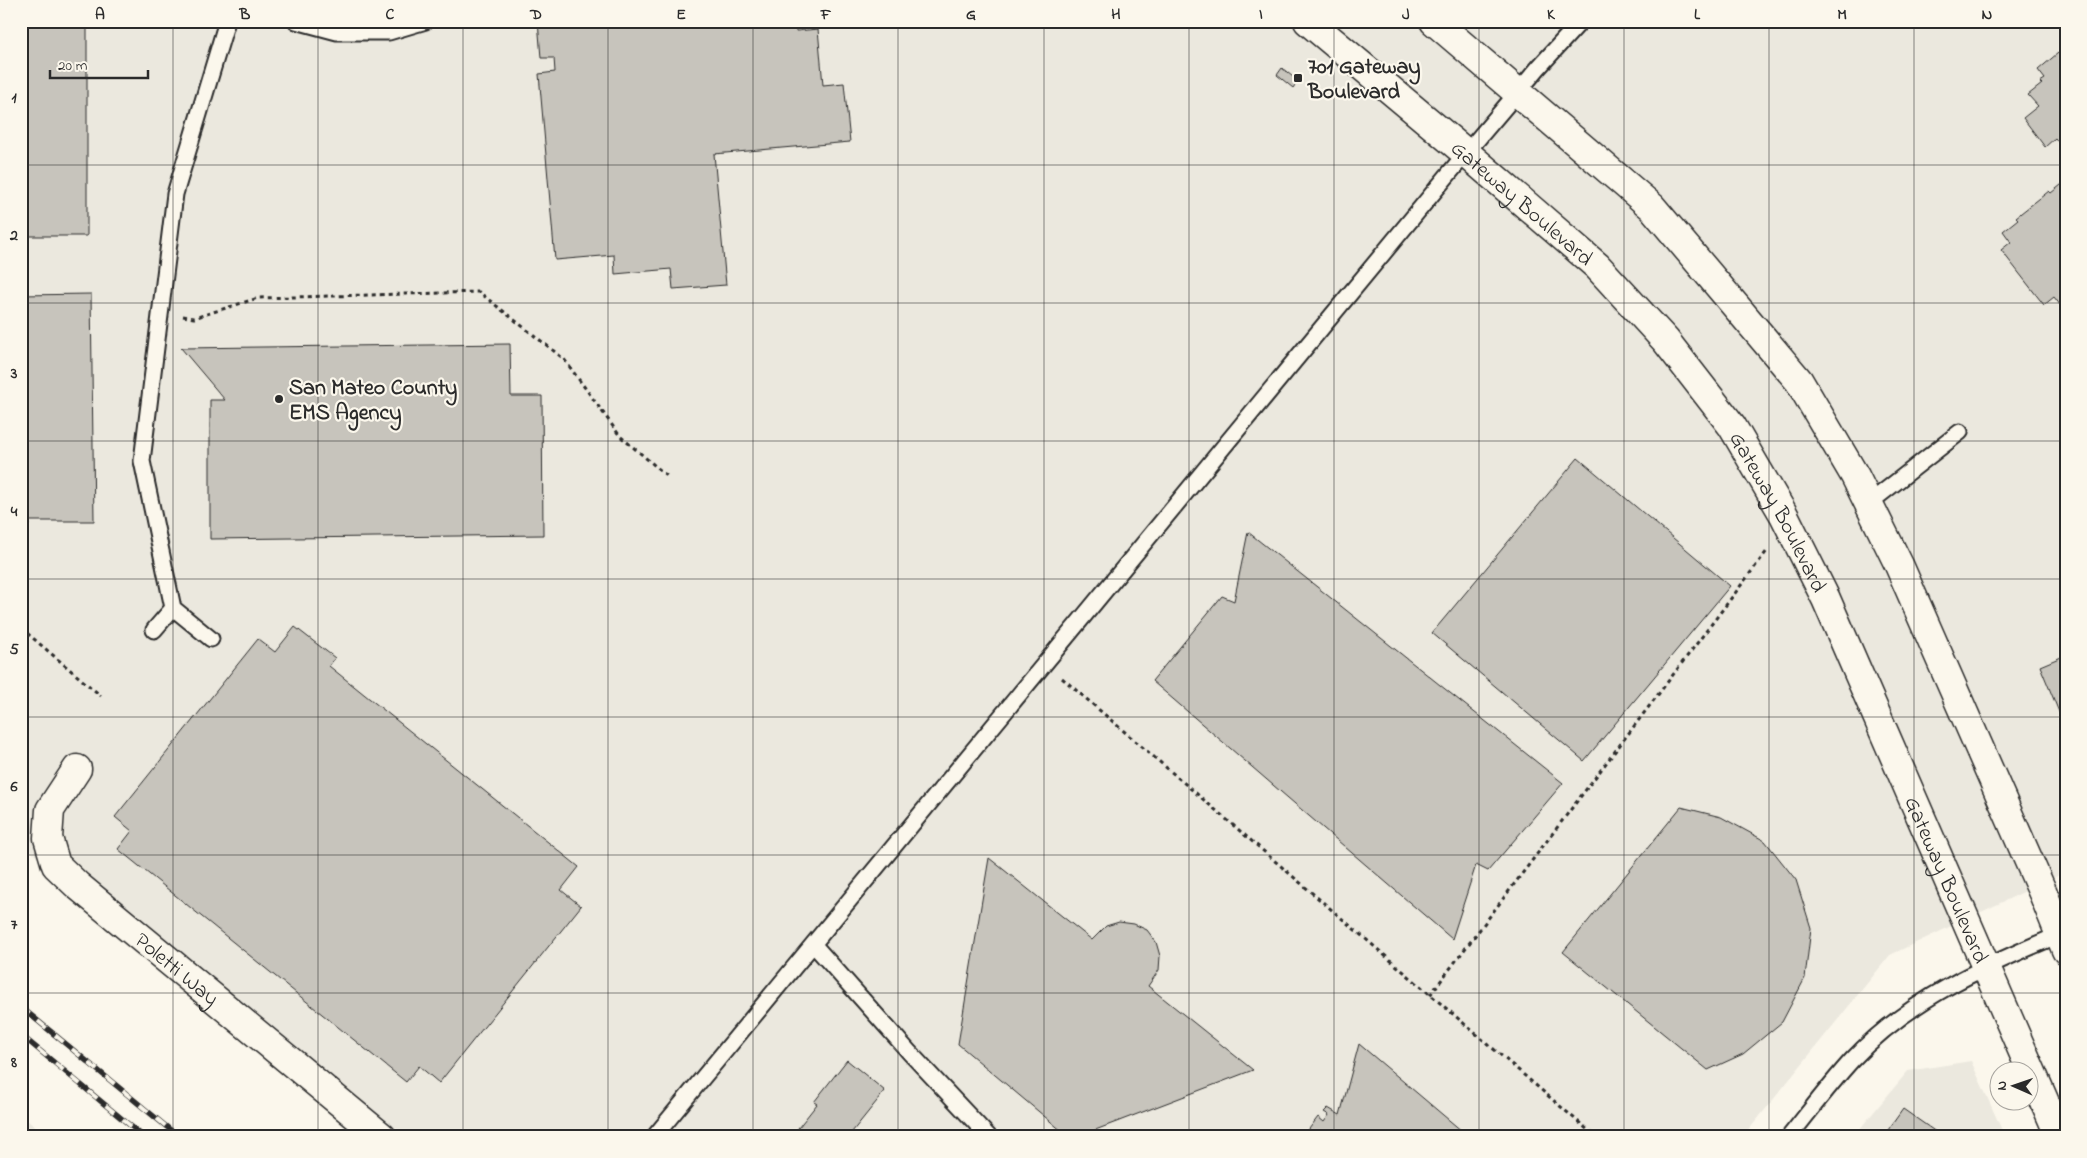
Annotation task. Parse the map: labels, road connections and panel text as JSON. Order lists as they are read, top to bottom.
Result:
{
  "streets": {
    "main road": ["Gateway Boulevard", "Poletti Way"]
  },
  "places": {
    "transit": ["701 Gateway Boulevard"],
    "other": ["San Mateo County EMS Agency"]
  },
  "scale_bar": "20 m",
  "north": "left",
  "grid": {
    "columns": [
      "A",
      "B",
      "C",
      "D",
      "E",
      "F",
      "G",
      "H",
      "I",
      "J",
      "K",
      "L",
      "M",
      "N"
    ],
    "rows": [
      "1",
      "2",
      "3",
      "4",
      "5",
      "6",
      "7",
      "8"
    ]
  }
}
